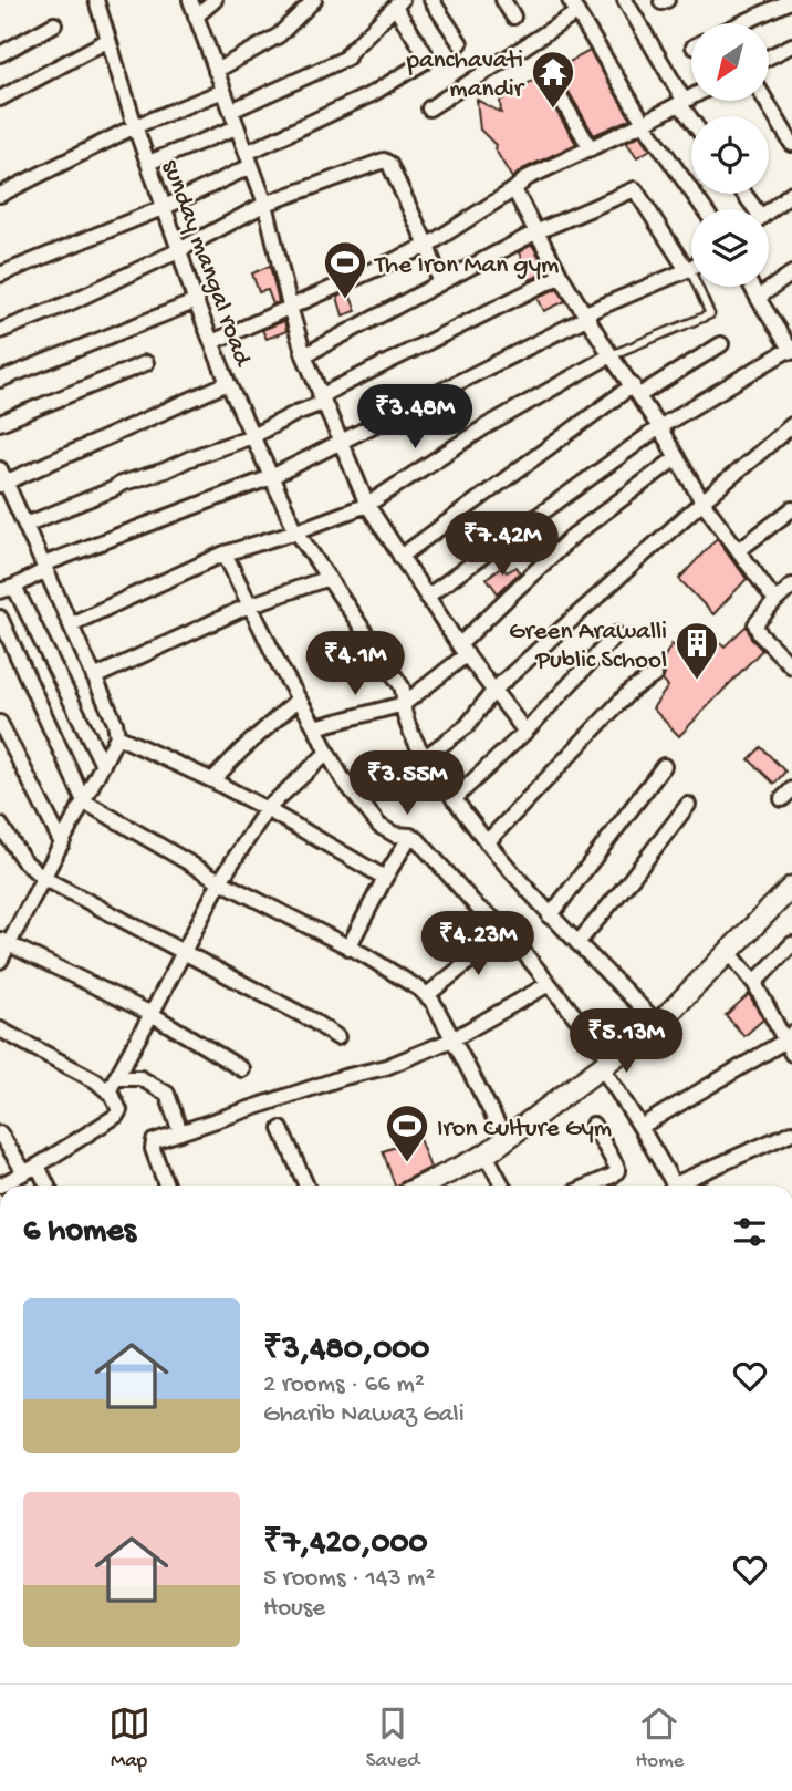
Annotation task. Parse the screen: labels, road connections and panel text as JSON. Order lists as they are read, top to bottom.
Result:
{
  "streets": {
    "street": ["sunday mangal road"]
  },
  "places": {
    "temple": ["panchavati mandir"],
    "sports": ["The Iron Man gym", "Iron Culture Gym"],
    "building": ["Green Arawalli Public School"]
  },
  "north": "bottom left",
  "page": {
    "price": [
      "₹3.48M",
      "₹7.42M",
      "₹4.1M",
      "₹3.55M",
      "₹4.23M",
      "₹5.13M"
    ],
    "heading": "6 homes",
    "list": [
      {
        "name": "₹3,480,000",
        "note": "2 rooms · 66 m² · Gharib Nawaz Gali"
      },
      {
        "name": "₹7,420,000",
        "note": "5 rooms · 143 m² · House"
      }
    ],
    "tabs": ["Map", "Saved", "Home"]
  }
}
